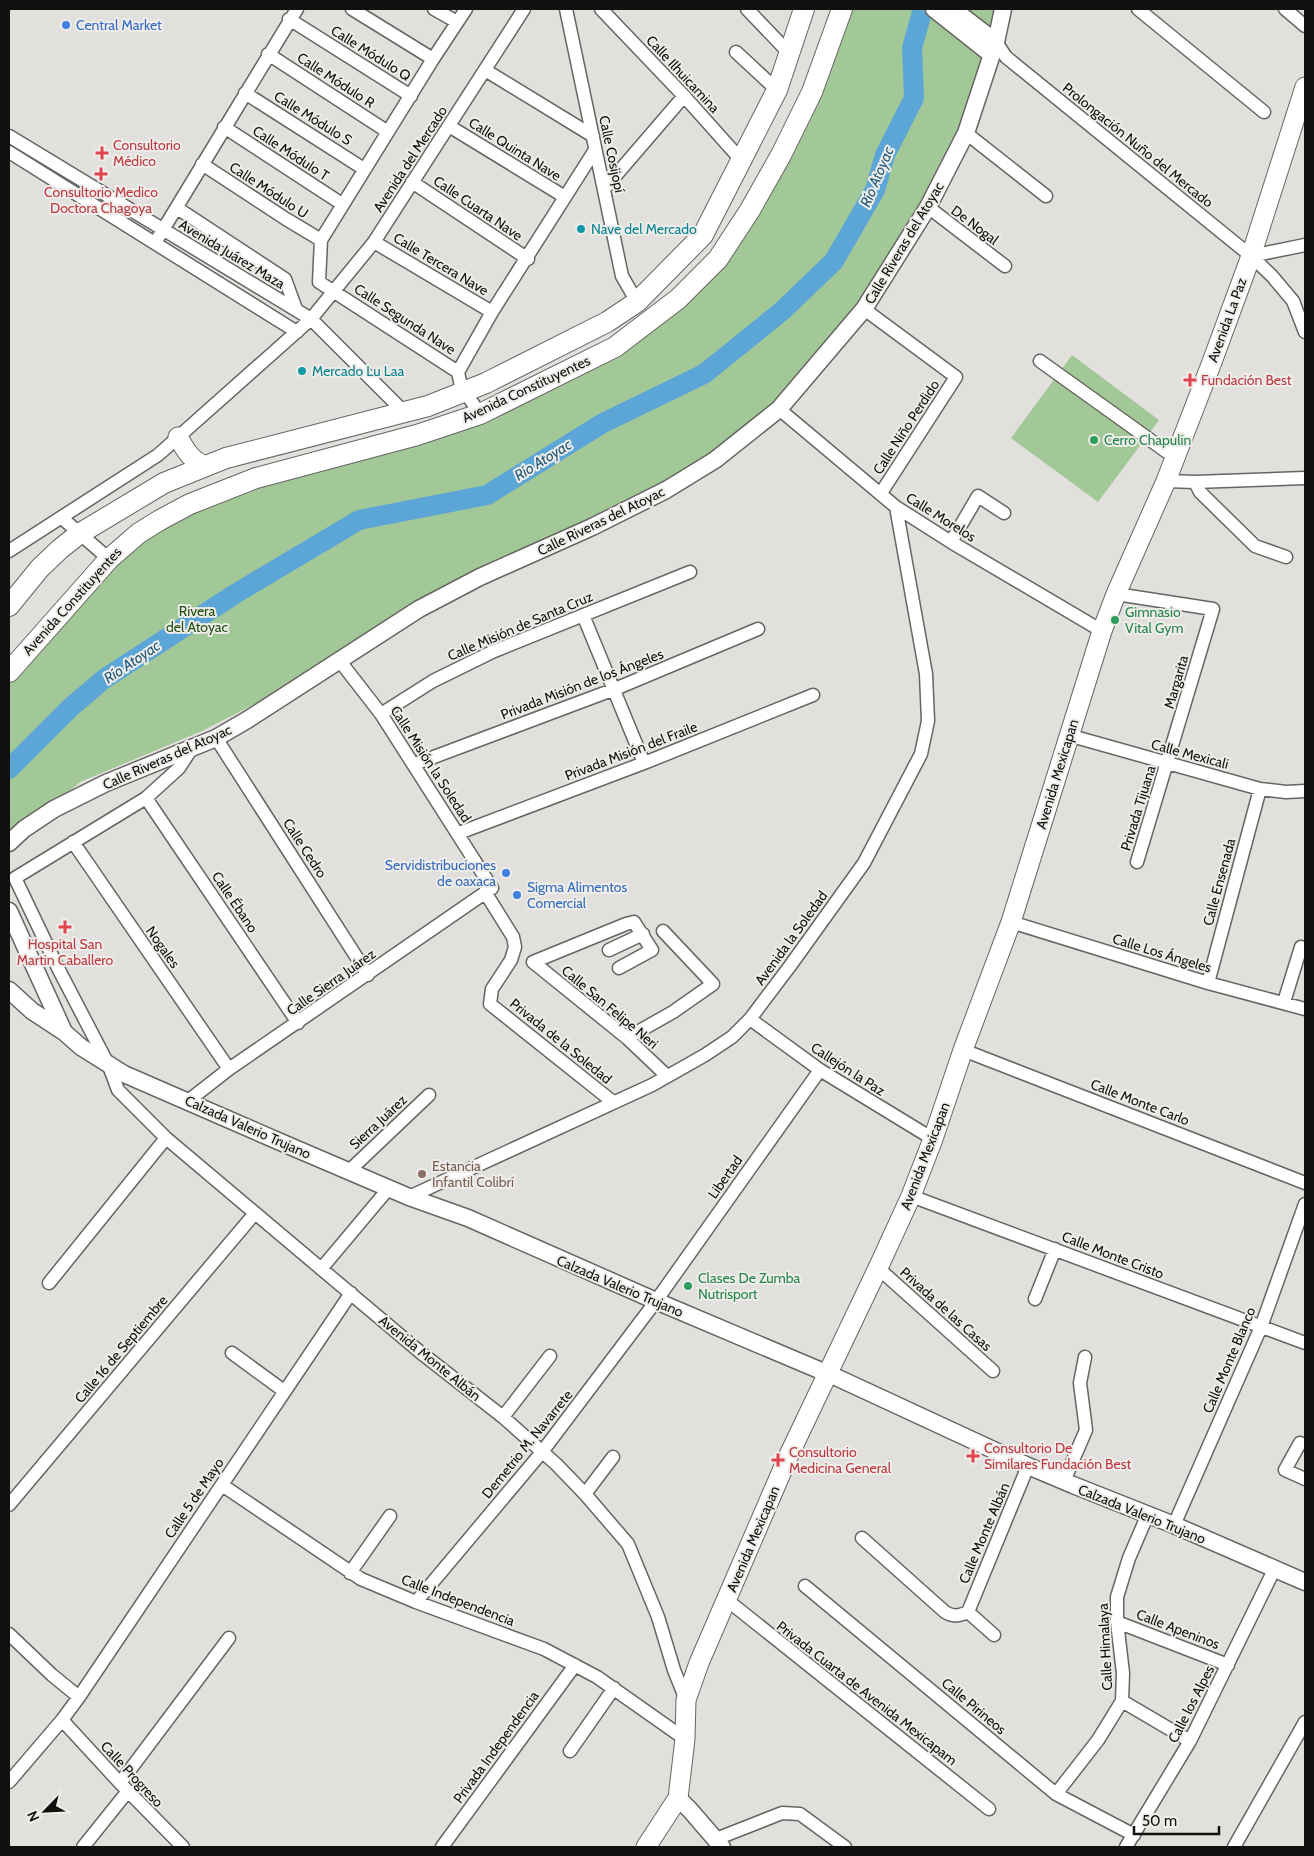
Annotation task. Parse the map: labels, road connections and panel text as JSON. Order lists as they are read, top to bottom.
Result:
{
  "streets": {
    "main road": ["Avenida La Paz", "Avenida Constituyentes", "Avenida Mexicapan"],
    "street": [
      "Calle Módulo Q",
      "Calle Ilhuicamina",
      "Calle Módulo R",
      "Calle Módulo S",
      "Prolongación Nuño del Mercado",
      "Calle Quinta Nave",
      "Calle Módulo T",
      "Calle Cosijopí",
      "Avenida del Mercado",
      "Calle Módulo U",
      "Calle Cuarta Nave",
      "De Nogal",
      "Calle Riveras del Atoyac",
      "Avenida Juárez Maza",
      "Calle Tercera Nave",
      "Calle Segunda Nave",
      "Calle Niño Perdido",
      "Calle Morelos",
      "Calle Misión de Santa Cruz",
      "Margarita",
      "Privada Misión de los Ángeles",
      "Privada Misión del Fraile",
      "Calle Mexicali",
      "Calle Misión la Soledad",
      "Privada Tijuana",
      "Calle Cedro",
      "Calle Ensenada",
      "Calle Ébano",
      "Avenida la Soledad",
      "Nogales",
      "Calle Los Ángeles",
      "Calle Sierra Juárez",
      "Calle San Felipe Neri",
      "Privada de la Soledad",
      "Callejón la Paz",
      "Calle Monte Carlo",
      "Sierra Juárez",
      "Calzada Valerio Trujano",
      "Libertad",
      "Calle Monte Cristo",
      "Privada de las Casas",
      "Calle 16 de Septiembre",
      "Avenida Monte Albán",
      "Calle Monte Blanco",
      "Demetrio M. Navarrete",
      "Calle 5 de Mayo",
      "Calle Monte Albán",
      "Calle Independencia",
      "Calle Apeninos",
      "Calle Himalaya",
      "Privada Cuarta de Avenida Mexicapam",
      "Calle los Alpes",
      "Calle Pirineos",
      "Privada Independencia",
      "Calle Progreso"
    ]
  },
  "crossings": [
    ["Calle Ilhuicamina", "Avenida Constituyentes"],
    ["Prolongación Nuño del Mercado", "Calle Riveras del Atoyac"],
    ["Prolongación Nuño del Mercado", "Avenida La Paz"],
    ["Calle Quinta Nave", "Avenida del Mercado"],
    ["Calle Cosijopí", "Avenida Constituyentes"],
    ["Avenida del Mercado", "Calle Cuarta Nave"],
    ["Avenida del Mercado", "Avenida Juárez Maza"],
    ["Avenida del Mercado", "Calle Tercera Nave"],
    ["Avenida del Mercado", "Calle Segunda Nave"],
    ["Calle Módulo U", "Calle Segunda Nave"],
    ["De Nogal", "Calle Riveras del Atoyac"],
    ["Calle Riveras del Atoyac", "Calle Niño Perdido"],
    ["Calle Riveras del Atoyac", "Calle Morelos"],
    ["Calle Riveras del Atoyac", "Calle Misión la Soledad"],
    ["Calle Riveras del Atoyac", "Calle Cedro"],
    ["Avenida Juárez Maza", "Avenida Constituyentes"],
    ["Avenida La Paz", "Calle Morelos"],
    ["Avenida La Paz", "Margarita"],
    ["Avenida La Paz", "Avenida Mexicapan"],
    ["Calle Niño Perdido", "Calle Morelos"],
    ["Calle Morelos", "Avenida Mexicapan"],
    ["Calle Morelos", "Avenida la Soledad"],
    ["Calle Misión de Santa Cruz", "Calle Misión la Soledad"],
    ["Margarita", "Calle Mexicali"],
    ["Margarita", "Privada Tijuana"],
    ["Privada Misión de los Ángeles", "Calle Misión la Soledad"],
    ["Privada Misión del Fraile", "Calle Misión la Soledad"],
    ["Calle Mexicali", "Avenida Mexicapan"],
    ["Calle Mexicali", "Privada Tijuana"],
    ["Calle Mexicali", "Calle Ensenada"],
    ["Calle Misión la Soledad", "Calle Sierra Juárez"],
    ["Calle Misión la Soledad", "Privada de la Soledad"],
    ["Avenida Mexicapan", "Calle Los Ángeles"],
    ["Avenida Mexicapan", "Callejón la Paz"],
    ["Avenida Mexicapan", "Calle Monte Carlo"],
    ["Avenida Mexicapan", "Calzada Valerio Trujano"],
    ["Avenida Mexicapan", "Calle Monte Cristo"],
    ["Avenida Mexicapan", "Privada de las Casas"],
    ["Avenida Mexicapan", "Avenida Monte Albán"],
    ["Avenida Mexicapan", "Privada Cuarta de Avenida Mexicapam"],
    ["Calle Cedro", "Calle Sierra Juárez"],
    ["Calle Ensenada", "Calle Los Ángeles"],
    ["Calle Ébano", "Calle Sierra Juárez"],
    ["Avenida la Soledad", "Calle San Felipe Neri"],
    ["Avenida la Soledad", "Privada de la Soledad"],
    ["Avenida la Soledad", "Callejón la Paz"],
    ["Avenida la Soledad", "Calzada Valerio Trujano"],
    ["Nogales", "Calle Sierra Juárez"],
    ["Nogales", "Avenida Monte Albán"],
    ["Calle Sierra Juárez", "Calzada Valerio Trujano"],
    ["Callejón la Paz", "Libertad"],
    ["Sierra Juárez", "Calzada Valerio Trujano"],
    ["Calzada Valerio Trujano", "Libertad"],
    ["Calzada Valerio Trujano", "Avenida Monte Albán"],
    ["Calzada Valerio Trujano", "Calle Monte Blanco"],
    ["Calzada Valerio Trujano", "Demetrio M. Navarrete"],
    ["Calzada Valerio Trujano", "Calle Monte Albán"],
    ["Calzada Valerio Trujano", "Calle Himalaya"],
    ["Calzada Valerio Trujano", "Calle los Alpes"],
    ["Libertad", "Demetrio M. Navarrete"],
    ["Calle Monte Cristo", "Calle Monte Blanco"],
    ["Calle 16 de Septiembre", "Avenida Monte Albán"],
    ["Avenida Monte Albán", "Demetrio M. Navarrete"],
    ["Avenida Monte Albán", "Calle 5 de Mayo"],
    ["Demetrio M. Navarrete", "Calle Independencia"],
    ["Calle 5 de Mayo", "Calle Independencia"],
    ["Calle 5 de Mayo", "Calle Progreso"],
    ["Calle Independencia", "Privada Independencia"],
    ["Calle Apeninos", "Calle Himalaya"],
    ["Calle Apeninos", "Calle los Alpes"],
    ["Calle Himalaya", "Calle Pirineos"],
    ["Calle los Alpes", "Calle Pirineos"]
  ],
  "water": ["Río Atoyac"],
  "parks": ["Rivera del Atoyac"],
  "places": {
    "other": [
      "Central Market",
      "Nave del Mercado",
      "Mercado Lu Laa",
      "Cerro Chapulín",
      "Gimnasio Vital Gym",
      "Servidistribuciones de oaxaca",
      "Sigma Alimentos Comercial",
      "Estancia Infantil Colibrí",
      "Clases De Zumba Nutrisport"
    ],
    "health": [
      "Consultorio Médico",
      "Consultorio Medico Doctora Chagoya",
      "Fundación Best",
      "Hospital San Martin Caballero",
      "Consultorio De Similares Fundación Best",
      "Consultorio Medicina General"
    ]
  },
  "scale_bar": "50 m",
  "north": "bottom left"
}
